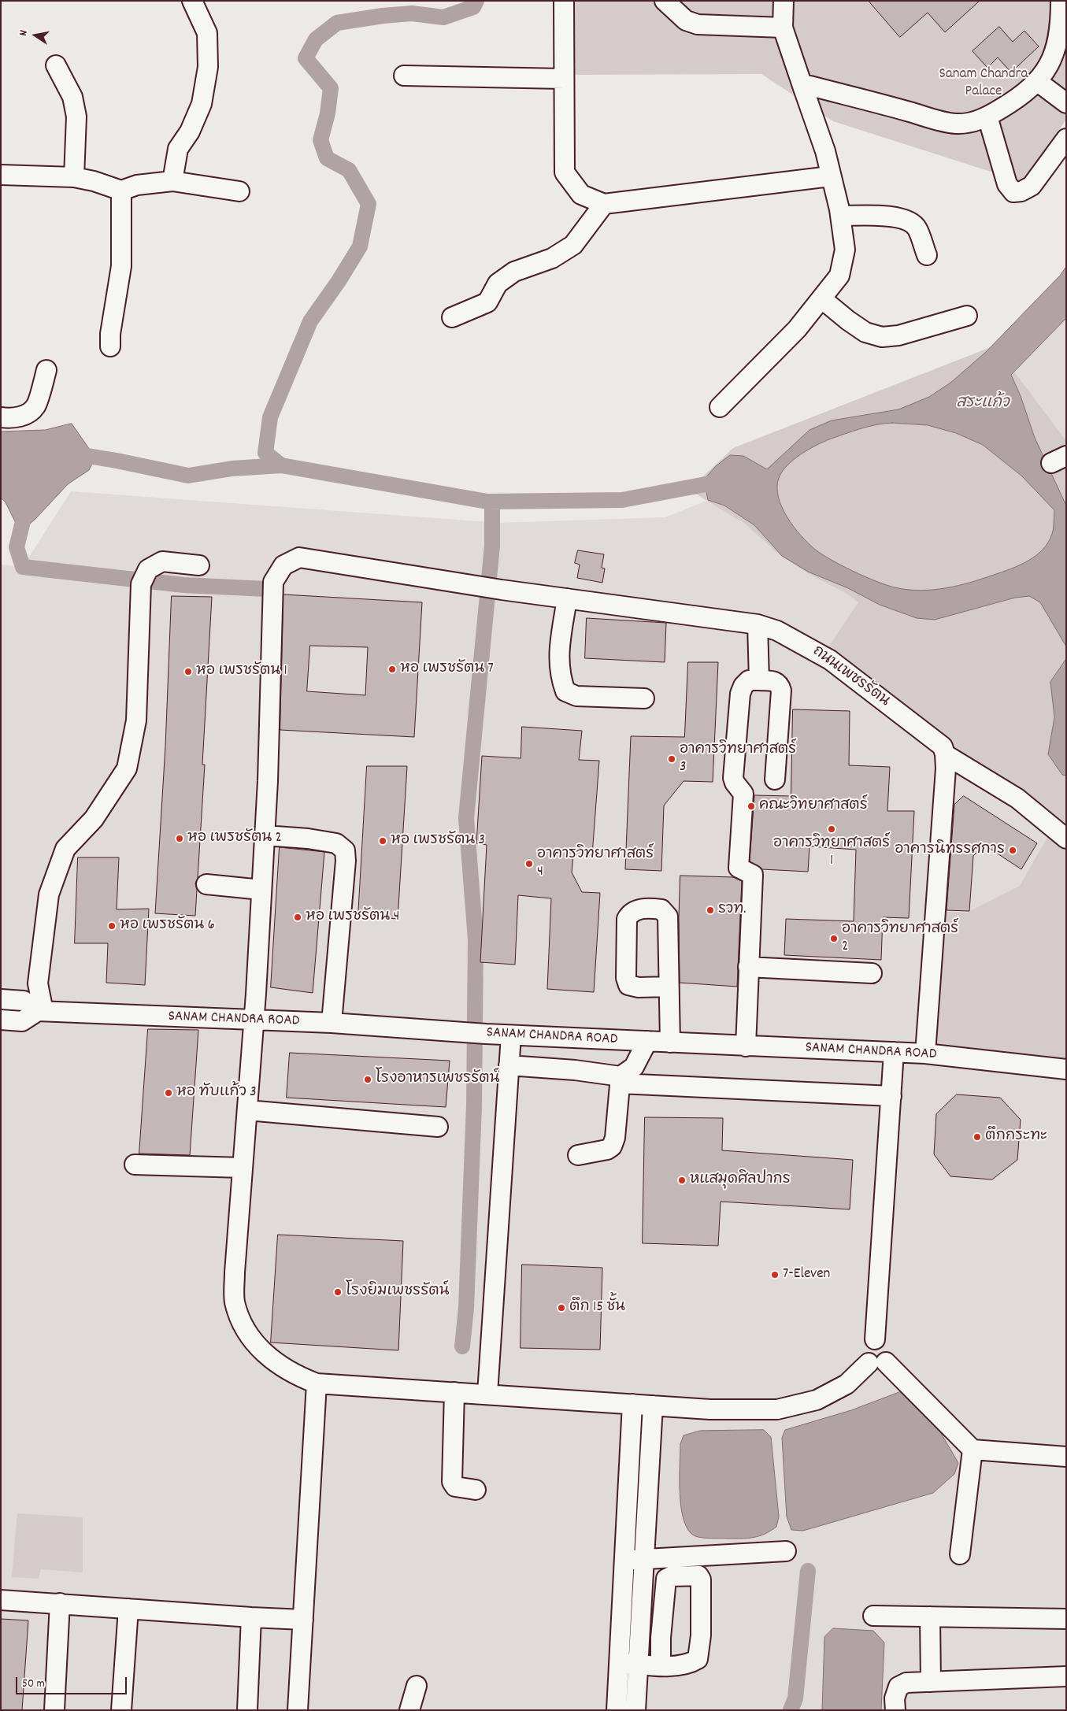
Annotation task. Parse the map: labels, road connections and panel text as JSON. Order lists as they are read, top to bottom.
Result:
{
  "streets": {
    "street": ["ถนนเพชรรัตน", "SANAM CHANDRA ROAD"]
  },
  "crossings": [
    ["ถนนเพชรรัตน", "SANAM CHANDRA ROAD"]
  ],
  "water": ["สระแก้ว"],
  "parks": ["Sanam Chandra Palace"],
  "places": [
    "หอ เพรชรัตน 7",
    "หอ เพรชรัตน 1",
    "อาคารวิทยาศาสตร์ 3",
    "คณะวิทยาศาสตร์",
    "อาคารวิทยาศาสตร์ 1",
    "หอ เพรชรัตน 2",
    "หอ เพรชรัตน 3",
    "อาคารนิทรรศการ",
    "อาคารวิทยาศาสตร์ 4",
    "รวท.",
    "หอ เพรชรัตน 4",
    "หอ เพรชรัตน 6",
    "อาคารวิทยาศาสตร์ 2",
    "โรงอาหารเพชรรัตน์",
    "หอ ทับแก้ว 3",
    "ตึกกระทะ",
    "หแสมุดศิลปากร",
    "7-Eleven",
    "โรงยิมเพชรรัตน์",
    "ตึก 15 ชั้น"
  ],
  "scale_bar": "50 m",
  "north": "left"
}
